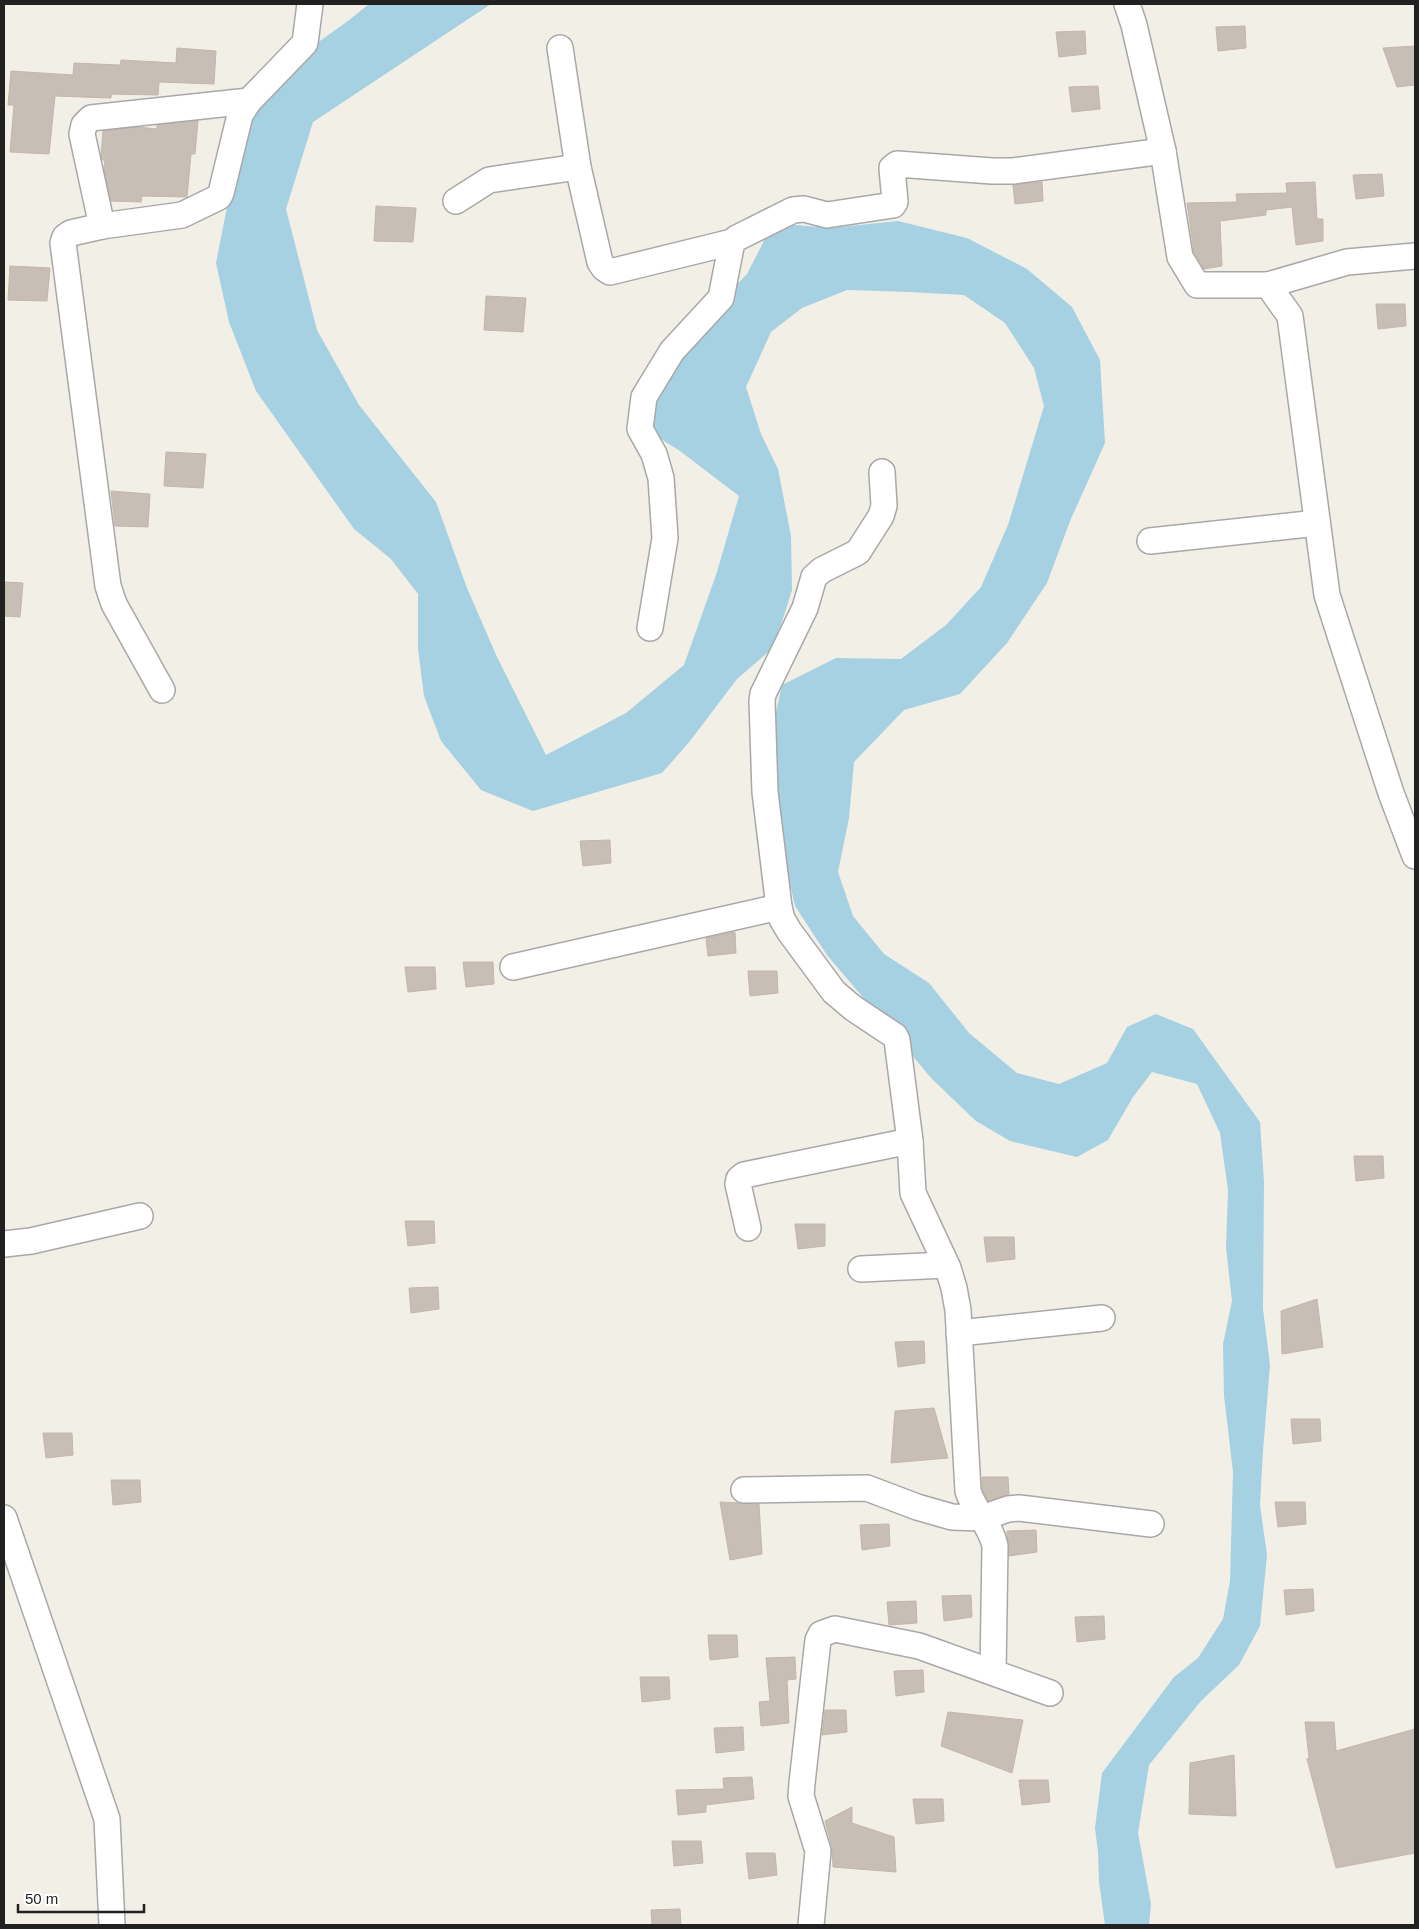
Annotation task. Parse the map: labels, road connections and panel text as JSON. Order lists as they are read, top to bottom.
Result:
{
  "scale_bar": "50 m"
}
